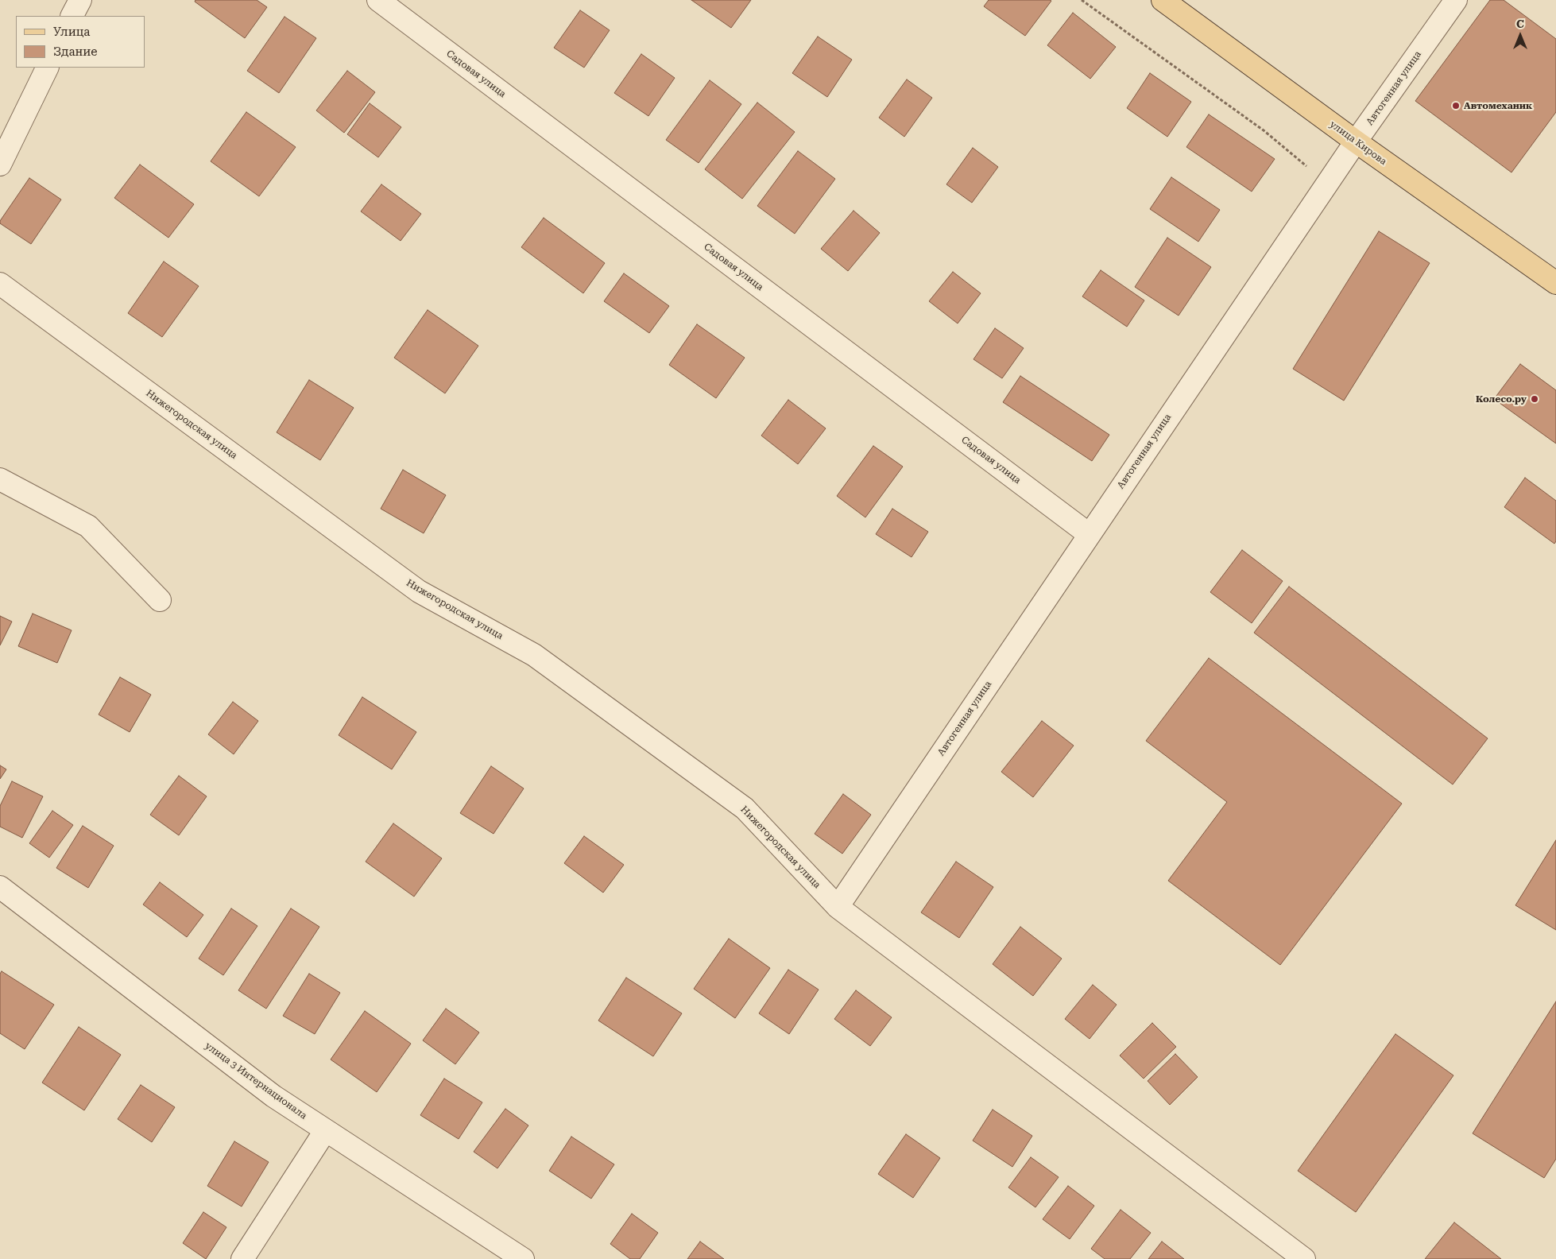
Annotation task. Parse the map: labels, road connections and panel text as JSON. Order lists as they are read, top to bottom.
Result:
{
  "streets": {
    "main road": ["улица Кирова"],
    "street": [
      "Садовая улица",
      "Автогенная улица",
      "Нижегородская улица",
      "улица 3 Интернационала"
    ]
  },
  "crossings": [
    ["Садовая улица", "Автогенная улица"],
    ["Автогенная улица", "улица Кирова"],
    ["Автогенная улица", "Нижегородская улица"]
  ],
  "places": ["Автомеханик", "Колесо.ру"],
  "legend": ["Улица", "Здание"],
  "north": "top"
}
